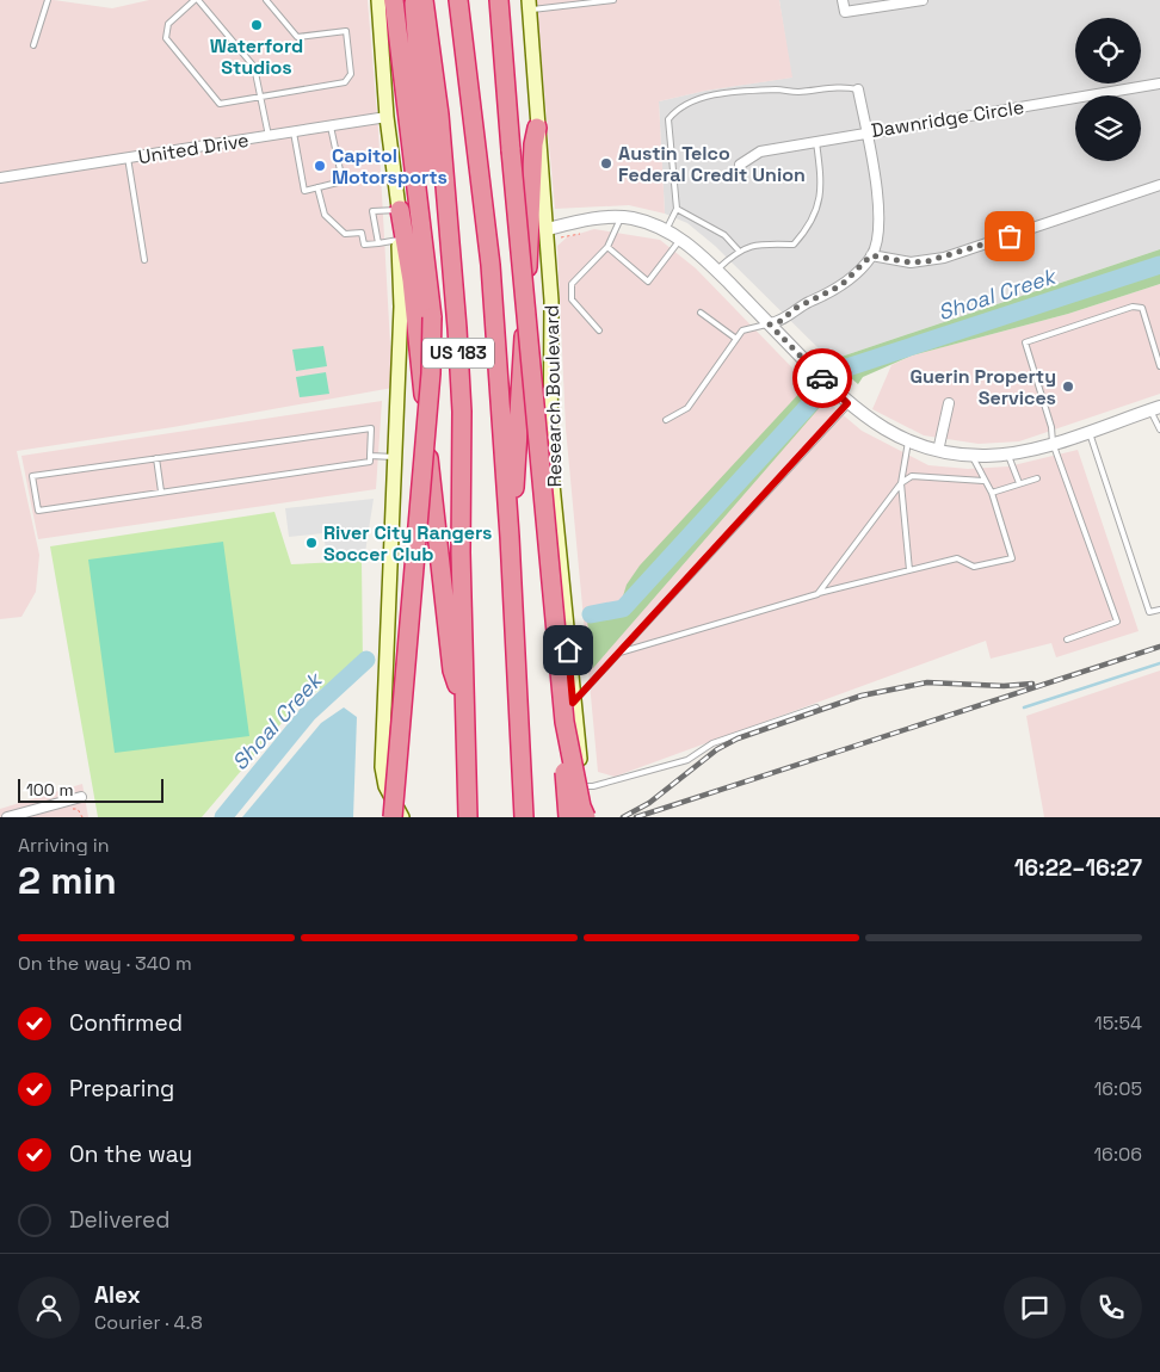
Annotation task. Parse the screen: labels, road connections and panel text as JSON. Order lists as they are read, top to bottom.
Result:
{
  "streets": {
    "highway": ["US 183"],
    "main road": ["Research Boulevard"],
    "street": ["Dawnridge Circle", "United Drive"]
  },
  "water": ["Shoal Creek"],
  "places": [
    "Waterford Studios",
    "Austin Telco Federal Credit Union",
    "Capitol Motorsports",
    "Guerin Property Services",
    "River City Rangers Soccer Club"
  ],
  "scale_bar": "100 m",
  "page": {
    "scale": "100 m",
    "heading": ["2 min", "Arriving in", "16:22–16:27"],
    "panel": ["Alex", "Courier · 4.8"],
    "bar": "On the way · 340 m",
    "list": [
      ["Confirmed", "15:54"],
      ["Preparing", "16:05"],
      ["On the way", "16:06"],
      "Delivered"
    ]
  }
}
